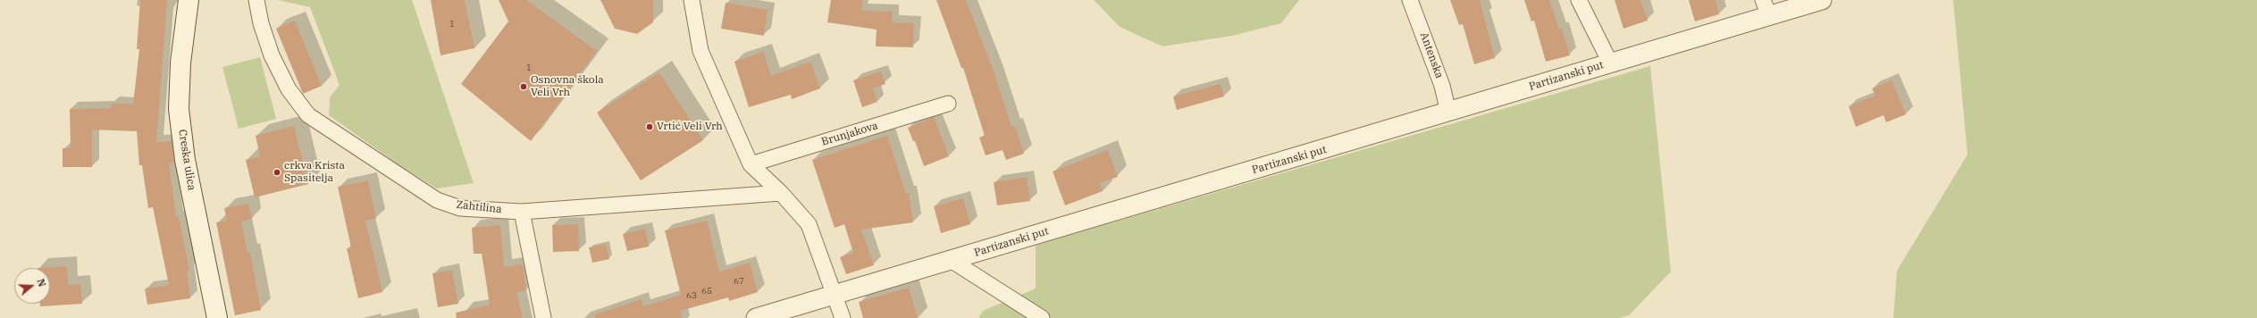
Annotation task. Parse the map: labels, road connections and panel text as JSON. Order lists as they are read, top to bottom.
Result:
{
  "streets": {
    "main road": ["Creska ulica"],
    "street": [
      "Antenska",
      "Partizanski put",
      "Brunjakova",
      "Zahtilina"
    ]
  },
  "crossings": [
    ["Antenska", "Partizanski put"]
  ],
  "places": ["Osnovna škola Veli Vrh", "Vrtić Veli Vrh", "crkva Krista Spasitelja"],
  "house_numbers": [
    "1",
    "1",
    "67",
    "65",
    "63"
  ],
  "north": "right"
}
